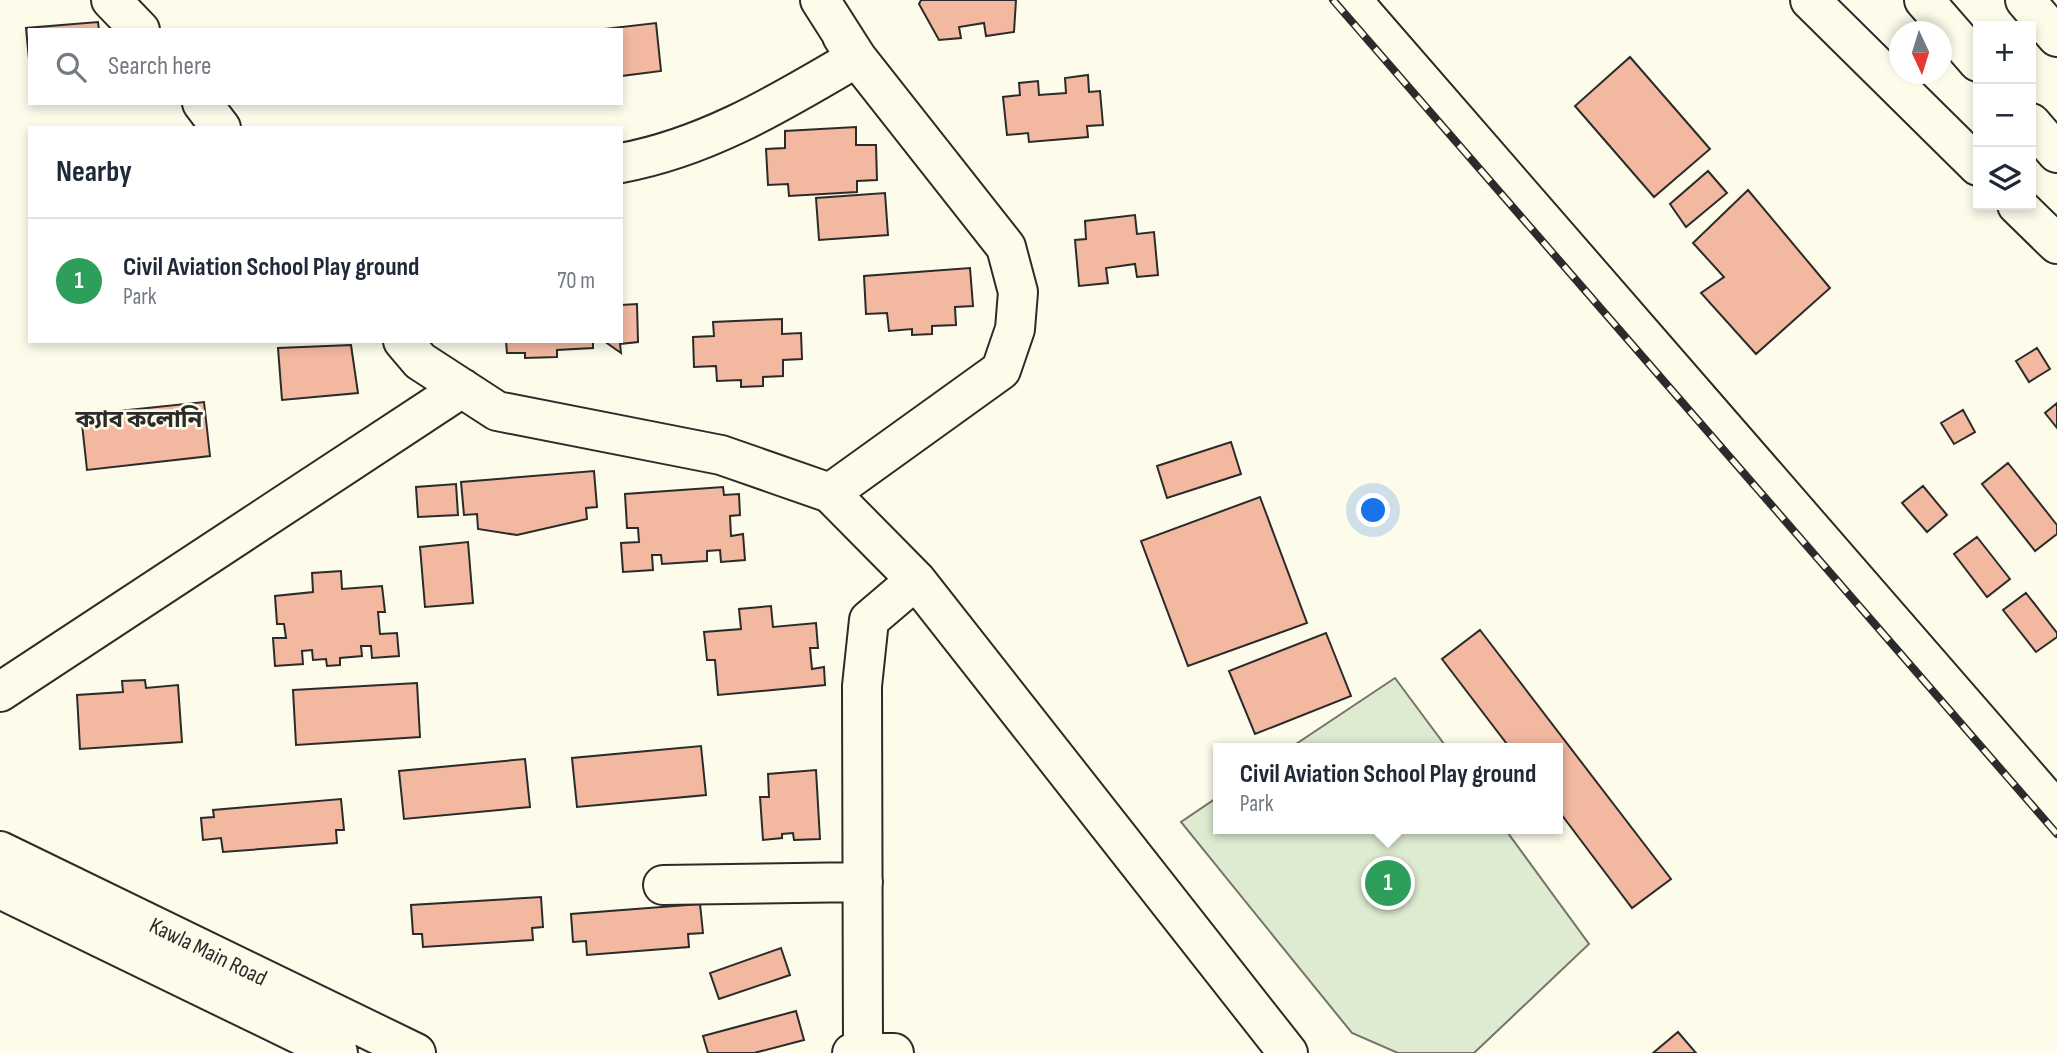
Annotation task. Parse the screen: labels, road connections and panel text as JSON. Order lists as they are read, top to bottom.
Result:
{
  "streets": {
    "main road": ["Kawla Main Road"]
  },
  "districts": ["ক্যাব কলোনি"],
  "north": "bottom",
  "page": {
    "map_buttons": ["+", "−"],
    "search": "Search here",
    "heading": "Nearby",
    "list": [
      {
        "mark": "1",
        "name": "Civil Aviation School Play ground",
        "note": "Park",
        "value": "70 m"
      }
    ],
    "popup": ["Civil Aviation School Play ground", "Park"],
    "pins": "1"
  }
}
